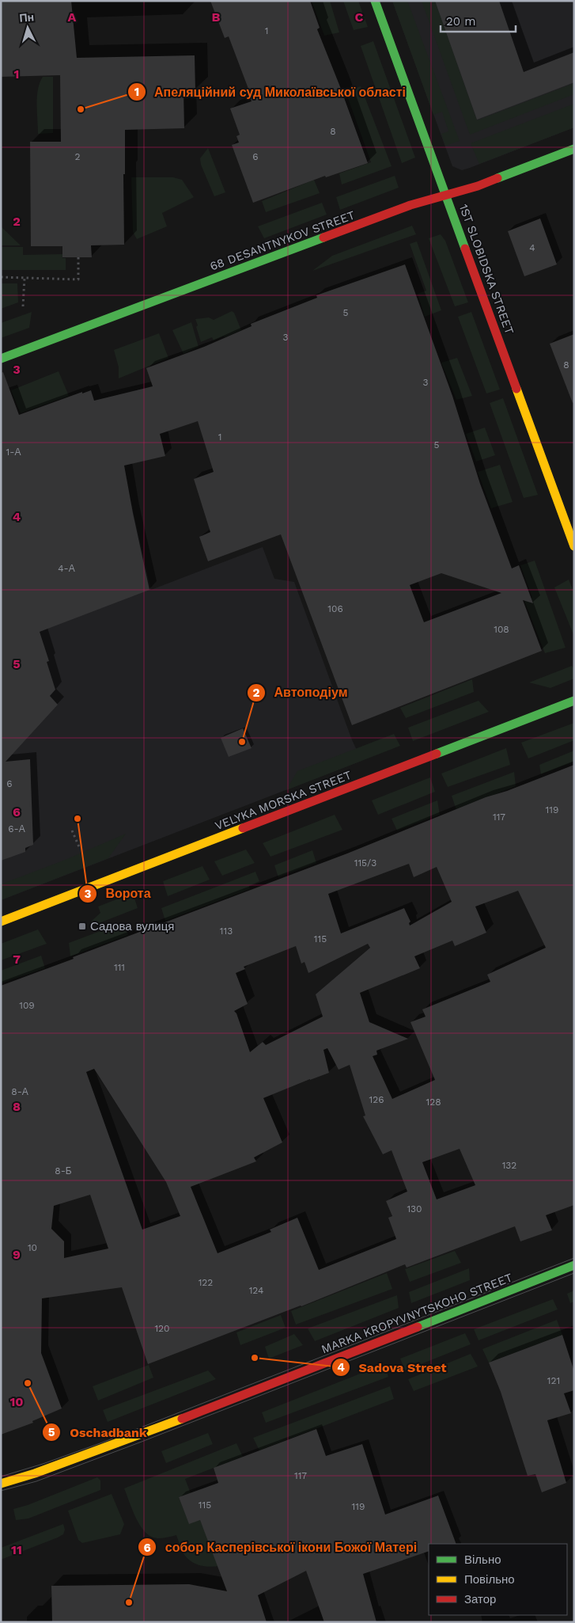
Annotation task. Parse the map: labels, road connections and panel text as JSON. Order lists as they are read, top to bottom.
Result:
{
  "streets": {
    "street": [
      "68 DESANTNYKOV STREET",
      "1ST SLOBIDSKA STREET",
      "VELYKA MORSKA STREET",
      "MARKA KROPYVNYTSKOHO STREET"
    ]
  },
  "crossings": [
    ["68 DESANTNYKOV STREET", "1ST SLOBIDSKA STREET"]
  ],
  "places": {
    "other": [
      "Апеляційний суд Миколаївської області",
      "Автоподіум",
      "Ворота",
      "Sadova Street",
      "Oschadbank",
      "собор Касперівської ікони Божої Матері"
    ],
    "transit": ["Садова вулиця"]
  },
  "house_numbers": [
    "1",
    "8",
    "2",
    "6",
    "4",
    "5",
    "3",
    "8",
    "3",
    "1",
    "5",
    "1-А",
    "4-А",
    "106",
    "108",
    "6",
    "119",
    "117",
    "6-А",
    "115/3",
    "113",
    "115",
    "111",
    "109",
    "8-А",
    "126",
    "128",
    "132",
    "8-Б",
    "130",
    "10",
    "122",
    "124",
    "120",
    "121",
    "117",
    "115",
    "119"
  ],
  "legend": ["Вільно", "Повільно", "Затор"],
  "scale_bar": "20 m",
  "north": "top",
  "grid": {
    "columns": ["A", "B", "C"],
    "rows": [
      "1",
      "2",
      "3",
      "4",
      "5",
      "6",
      "7",
      "8",
      "9",
      "10",
      "11"
    ]
  }
}
